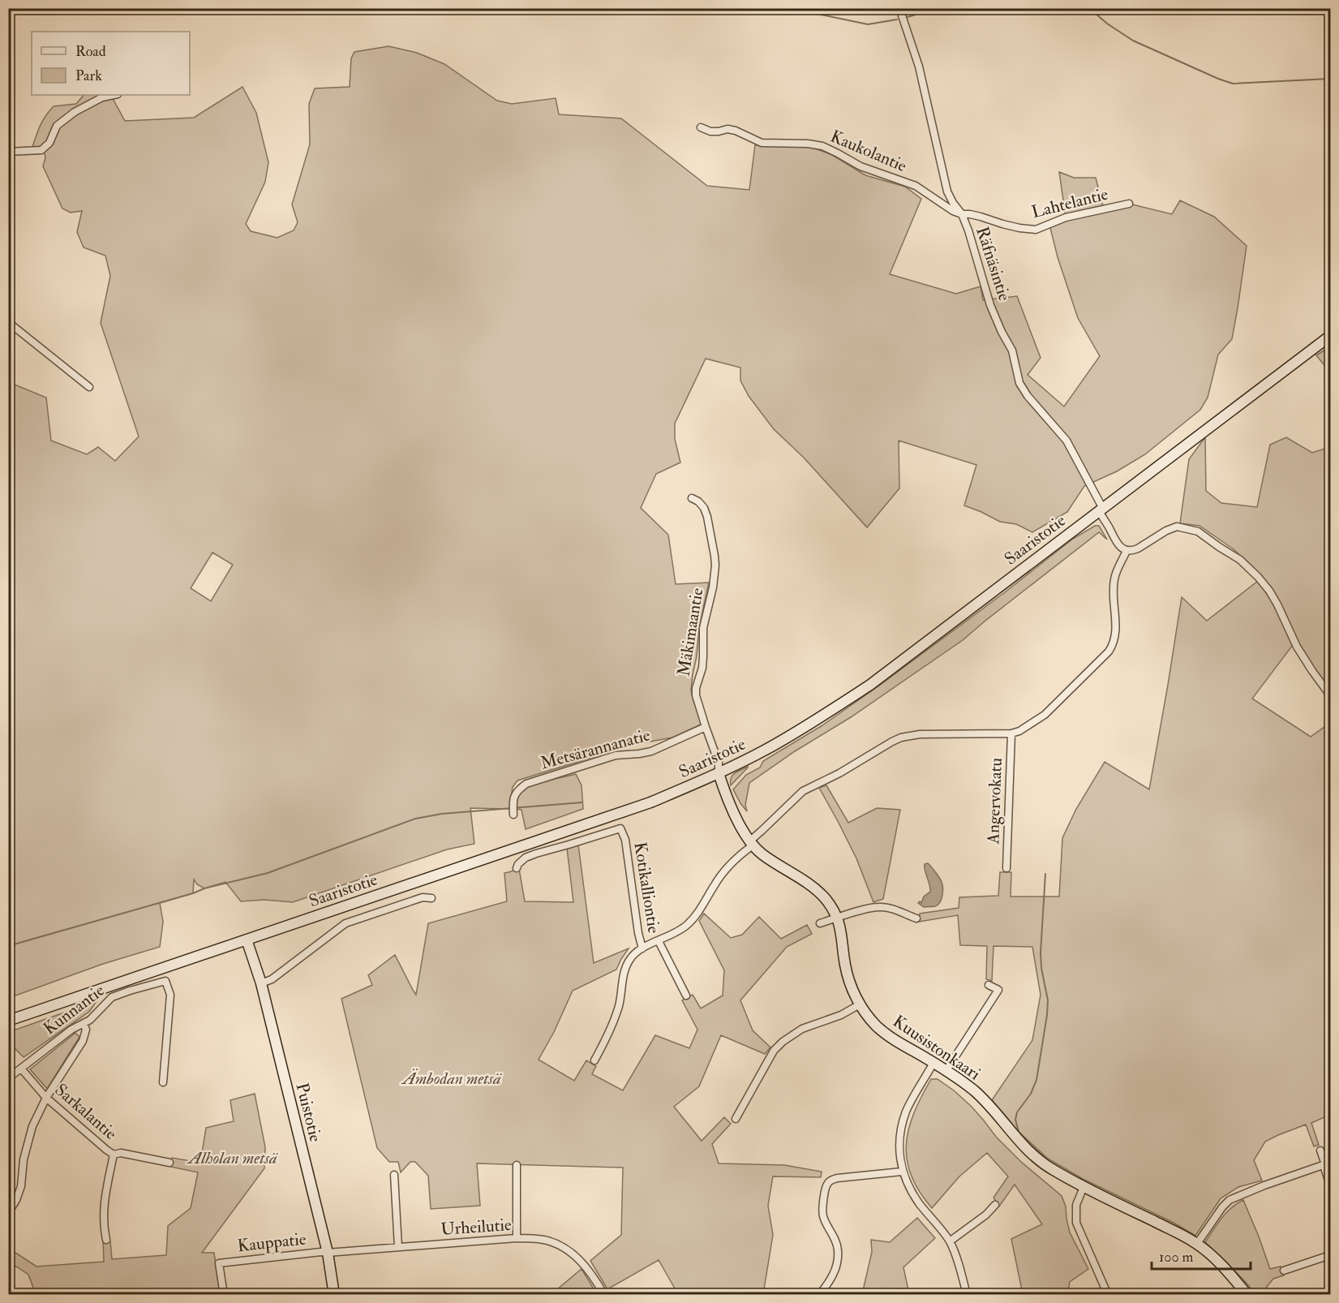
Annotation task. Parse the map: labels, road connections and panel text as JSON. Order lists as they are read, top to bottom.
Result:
{
  "streets": {
    "main road": ["Saaristotie", "Kuusistonkaari", "Puistotie"],
    "street": [
      "Kaukolantie",
      "Lahtelantie",
      "Räfnäsintie",
      "Mäkimaantie",
      "Metsärannanatie",
      "Angervokatu",
      "Kotikalliontie",
      "Kunnantie",
      "Sarkalantie",
      "Urheilutie",
      "Kauppatie"
    ]
  },
  "crossings": [
    ["Kaukolantie", "Lahtelantie"],
    ["Kaukolantie", "Räfnäsintie"],
    ["Lahtelantie", "Räfnäsintie"],
    ["Räfnäsintie", "Saaristotie"],
    ["Saaristotie", "Mäkimaantie"],
    ["Saaristotie", "Kuusistonkaari"],
    ["Saaristotie", "Puistotie"],
    ["Mäkimaantie", "Metsärannanatie"],
    ["Mäkimaantie", "Kuusistonkaari"],
    ["Kunnantie", "Sarkalantie"],
    ["Puistotie", "Urheilutie"],
    ["Puistotie", "Kauppatie"],
    ["Urheilutie", "Kauppatie"]
  ],
  "parks": ["Ämbodan metsä", "Alholan metsä"],
  "legend": ["Road", "Park"],
  "scale_bar": "100 m"
}
